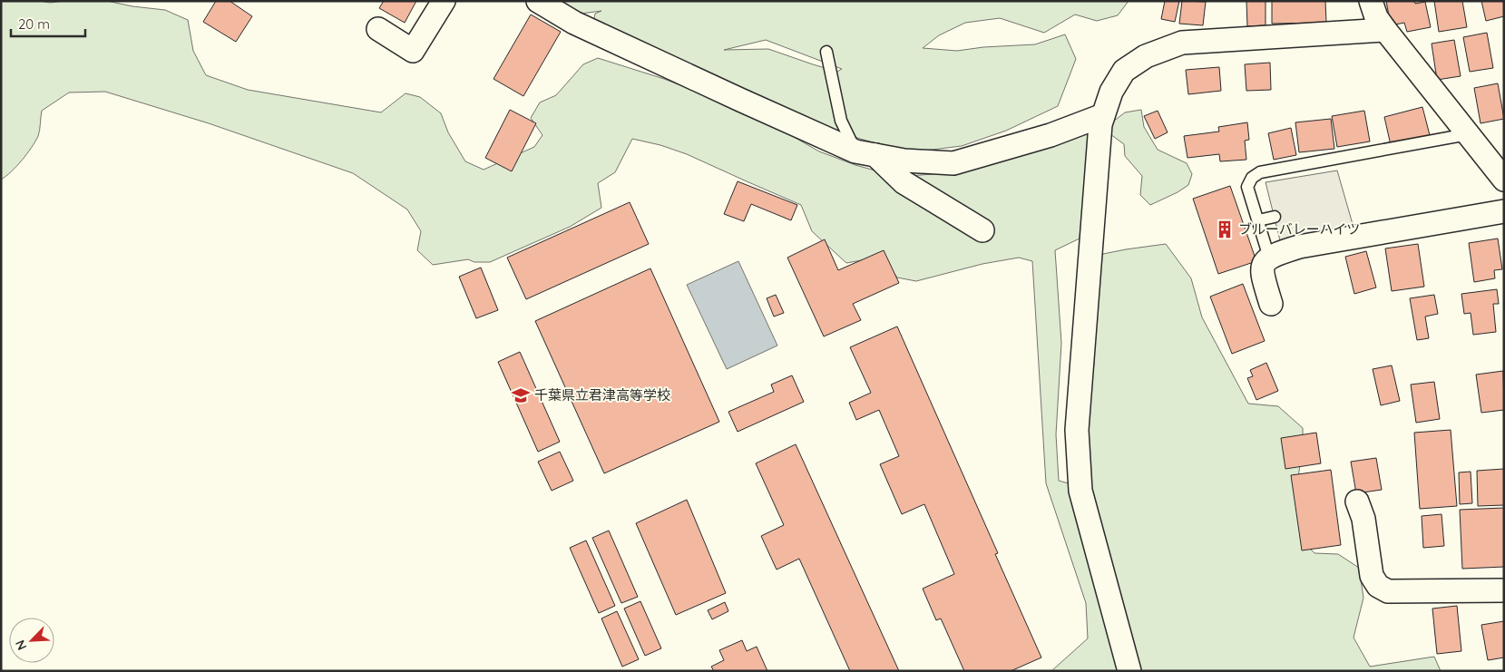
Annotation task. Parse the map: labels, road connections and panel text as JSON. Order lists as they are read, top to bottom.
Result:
{
  "places": {
    "building": ["ブルーバレーハイツ"],
    "school or university": ["千葉県立君津高等学校"]
  },
  "scale_bar": "20 m",
  "north": "bottom left"
}
